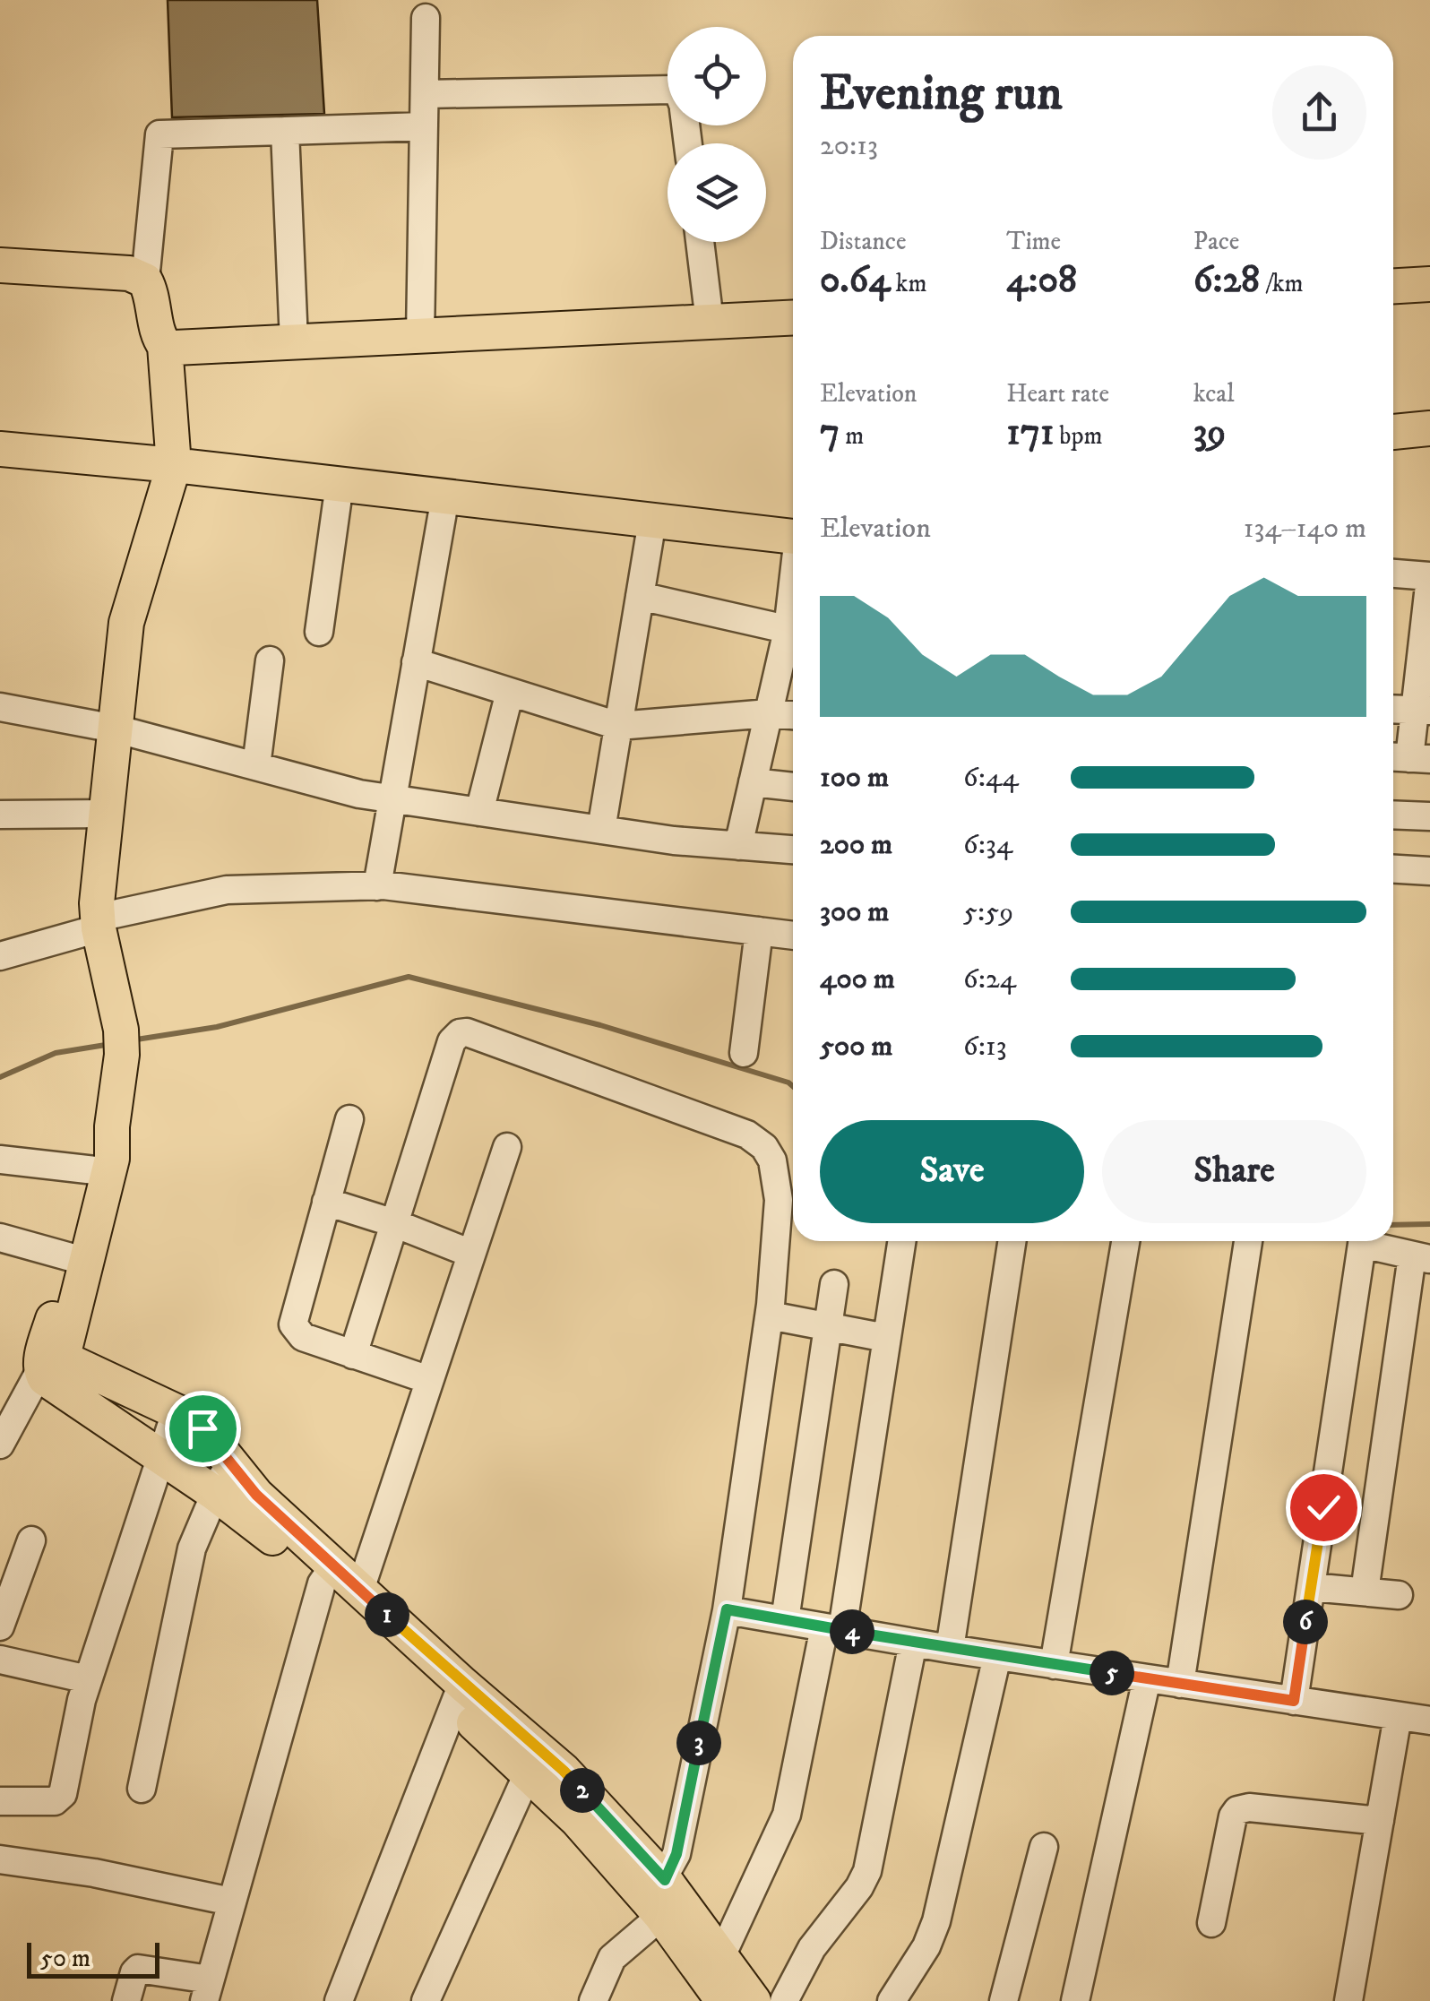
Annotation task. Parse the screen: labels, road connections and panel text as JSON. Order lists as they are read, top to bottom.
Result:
{
  "scale_bar": "50 m",
  "page": {
    "heading": ["Evening run", "20:13"],
    "stats": [
      ["Distance", "0.64 km"],
      ["Time", "4:08"],
      ["Pace", "6:28 /km"],
      ["Elevation", "7 m"],
      ["Heart rate", "171 bpm"],
      ["kcal", "39"]
    ],
    "chart": ["Elevation", "134–140 m"],
    "list": [
      {
        "name": "100 m",
        "note": "6:44"
      },
      {
        "name": "200 m",
        "note": "6:34"
      },
      {
        "name": "300 m",
        "note": "5:59"
      },
      {
        "name": "400 m",
        "note": "6:24"
      },
      {
        "name": "500 m",
        "note": "6:13"
      }
    ],
    "buttons": ["Save", "Share"],
    "pins": [
      "1",
      "6",
      "4",
      "5",
      "3",
      "2"
    ],
    "scale": "50 m"
  }
}
